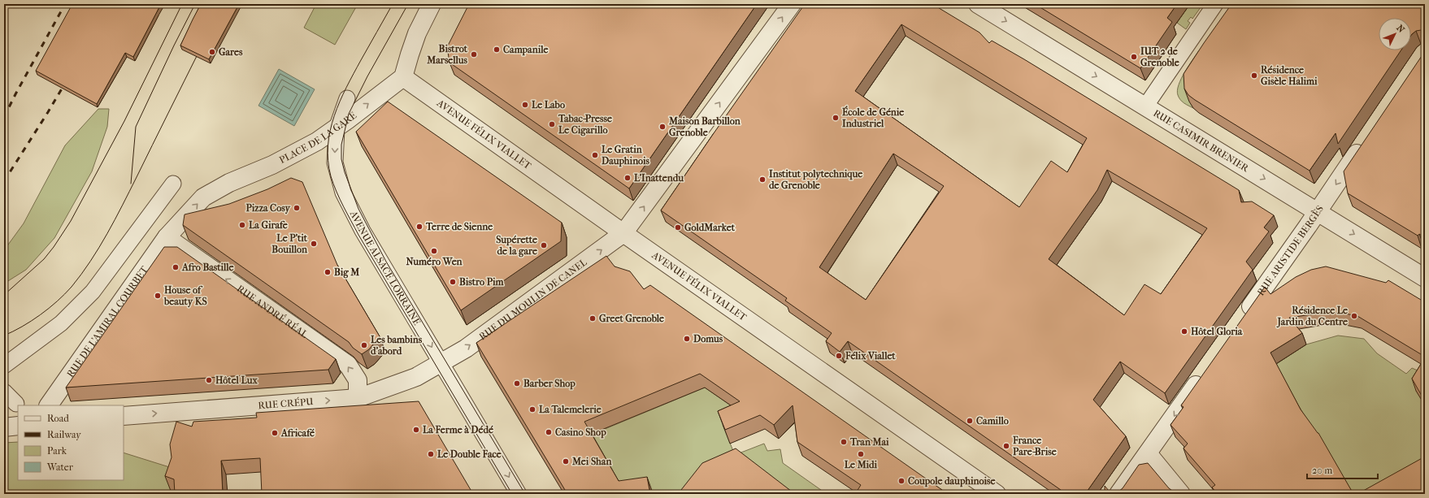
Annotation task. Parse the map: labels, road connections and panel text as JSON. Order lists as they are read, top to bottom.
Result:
{
  "streets": {
    "street": [
      "AVENUE FÉLIX VIALLET",
      "PLACE DE LA GARE",
      "RUE CASIMIR BRENIER",
      "RUE ARISTIDE BERGÈS",
      "AVENUE ALSACE LORRAINE",
      "RUE DU MOULIN DE CANEL",
      "RUE ANDRÉ RÉAL",
      "RUE DE L'AMIRAL COURBET",
      "RUE CRÉPU"
    ]
  },
  "crossings": [
    ["AVENUE FÉLIX VIALLET", "PLACE DE LA GARE"],
    ["AVENUE FÉLIX VIALLET", "RUE DU MOULIN DE CANEL"],
    ["PLACE DE LA GARE", "AVENUE ALSACE LORRAINE"],
    ["PLACE DE LA GARE", "RUE ANDRÉ RÉAL"],
    ["PLACE DE LA GARE", "RUE DE L'AMIRAL COURBET"],
    ["RUE CASIMIR BRENIER", "RUE ARISTIDE BERGÈS"],
    ["AVENUE ALSACE LORRAINE", "RUE DU MOULIN DE CANEL"],
    ["AVENUE ALSACE LORRAINE", "RUE CRÉPU"],
    ["RUE DU MOULIN DE CANEL", "RUE CRÉPU"],
    ["RUE ANDRÉ RÉAL", "RUE DE L'AMIRAL COURBET"],
    ["RUE ANDRÉ RÉAL", "RUE CRÉPU"]
  ],
  "one_way": [
    "PLACE DE LA GARE",
    "RUE CASIMIR BRENIER",
    "RUE ARISTIDE BERGÈS",
    "AVENUE ALSACE LORRAINE",
    "RUE DU MOULIN DE CANEL",
    "RUE ANDRÉ RÉAL",
    "RUE CRÉPU"
  ],
  "places": [
    "Campanile",
    "Gares",
    "Bistrot Marsellus",
    "IUT 2 de Grenoble",
    "Résidence Gisèle Halimi",
    "Le Labo",
    "École de Génie Industriel",
    "Tabac-Presse Le Cigarillo",
    "Maison Barbillon Grenoble",
    "Le Gratin Dauphinois",
    "L'Inattendu",
    "Institut polytechnique de Grenoble",
    "Pizza Cosy",
    "La Girafe",
    "Terre de Sienne",
    "GoldMarket",
    "Le P'tit Bouillon",
    "Supérette de la gare",
    "Numéro Wen",
    "Afro Bastille",
    "Big M",
    "Bistro Pim",
    "House of beauty KS",
    "Résidence Le Jardin du Centre",
    "Greet Grenoble",
    "Hôtel Gloria",
    "Domus",
    "Les bambins d'abord",
    "Félix Viallet",
    "Hôtel Lux",
    "Barber Shop",
    "La Talemelerie",
    "Camillo",
    "La Ferme à Dédé",
    "Casino Shop",
    "Africafé",
    "Tran Mai",
    "France Pare-Brise",
    "Le Double Face",
    "Le Midi",
    "Mei Shan",
    "Coupole dauphinoise"
  ],
  "legend": [
    "Road",
    "Railway",
    "Park",
    "Water"
  ],
  "scale_bar": "20 m",
  "north": "top right"
}
